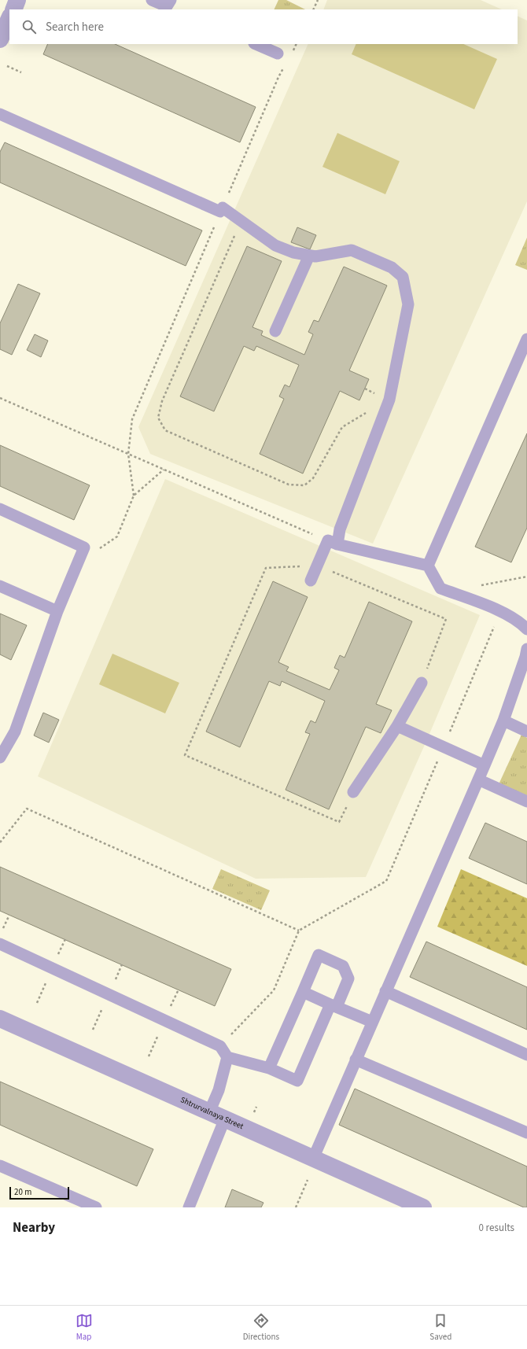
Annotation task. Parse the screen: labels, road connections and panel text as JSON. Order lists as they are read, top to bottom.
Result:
{
  "streets": {
    "street": ["Shtrurvalnaya Street"]
  },
  "scale_bar": "20 m",
  "page": {
    "search": "Search here",
    "scale": "20 m",
    "heading": ["Nearby", "0 results"],
    "nav": ["Map", "Directions", "Saved"]
  }
}
